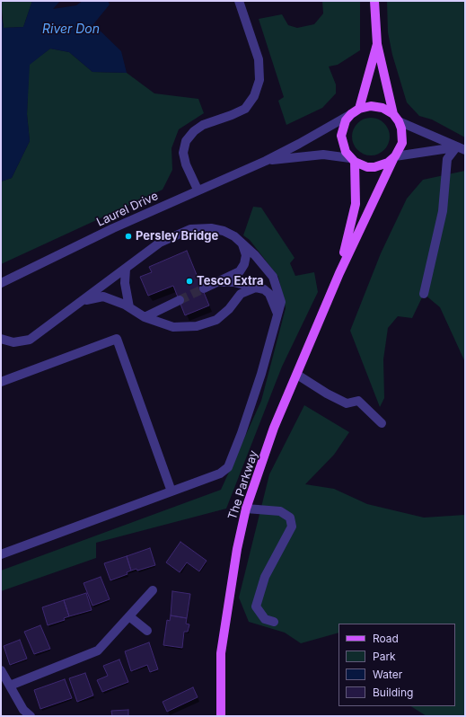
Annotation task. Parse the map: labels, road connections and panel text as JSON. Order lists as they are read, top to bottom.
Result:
{
  "streets": {
    "main road": ["The Parkway"],
    "street": ["Laurel Drive"]
  },
  "water": ["River Don"],
  "places": ["Persley Bridge", "Tesco Extra"],
  "legend": [
    "Road",
    "Park",
    "Water",
    "Building"
  ]
}
